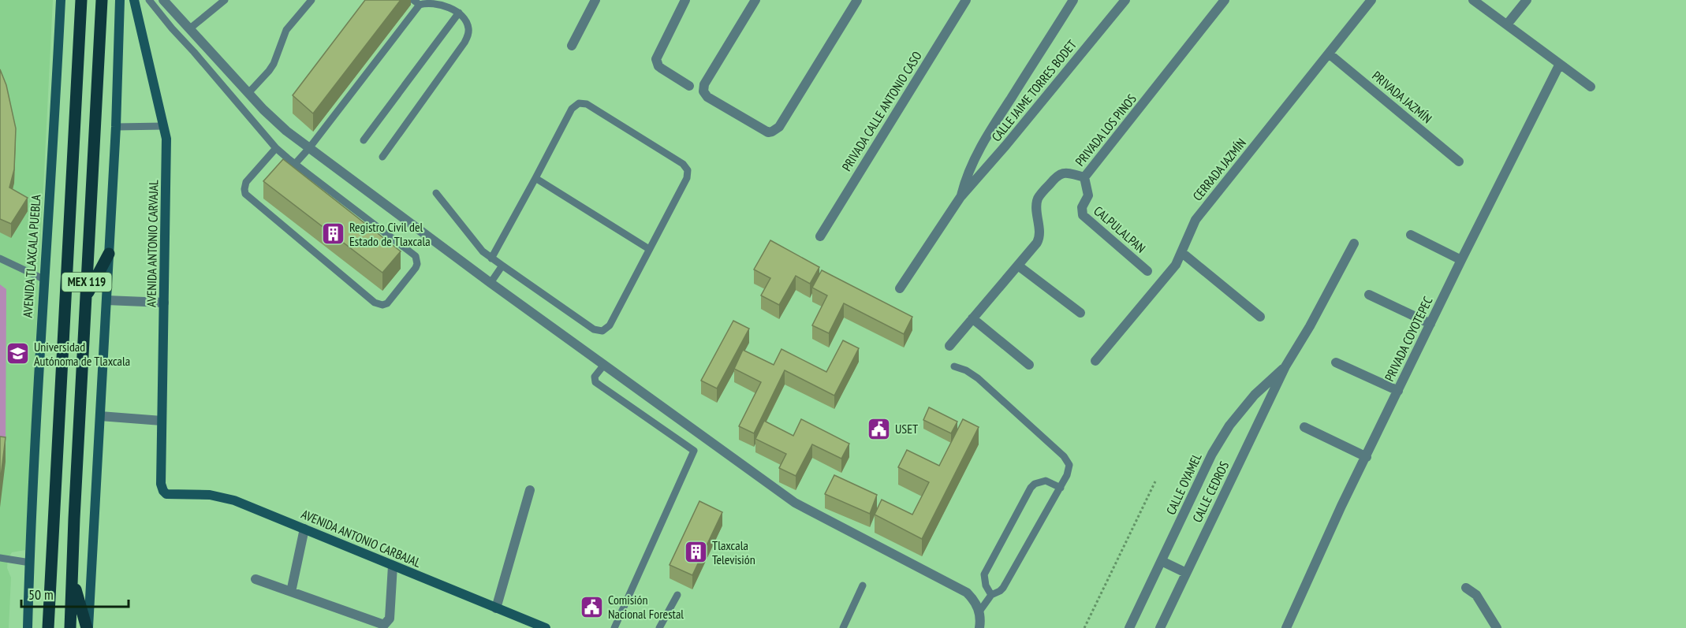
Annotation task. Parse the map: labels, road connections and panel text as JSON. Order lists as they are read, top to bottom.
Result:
{
  "streets": {
    "main road": [
      "AVENIDA ANTONIO CARVAJAL",
      "AVENIDA TLAXCALA PUEBLA",
      "MEX 119",
      "AVENIDA ANTONIO CARBAJAL"
    ],
    "street": [
      "CALLE JAIME TORRES BODET",
      "PRIVADA JAZMÍN",
      "PRIVADA CALLE ANTONIO CASO",
      "PRIVADA LOS PINOS",
      "CERRADA JAZMÍN",
      "CALPULALPAN",
      "PRIVADA COYOTEPEC",
      "CALLE OYAMEL",
      "CALLE CEDROS"
    ]
  },
  "crossings": [
    ["PRIVADA JAZMÍN", "CERRADA JAZMÍN"],
    ["PRIVADA LOS PINOS", "CALPULALPAN"],
    ["AVENIDA ANTONIO CARVAJAL", "AVENIDA ANTONIO CARBAJAL"],
    ["CALLE OYAMEL", "CALLE CEDROS"]
  ],
  "places": {
    "building": ["Registro Civil del Estado de Tlaxcala", "Tlaxcala Televisión"],
    "school or university": ["Universidad Autónoma de Tlaxcala"],
    "public building": ["USET", "Comisión Nacional Forestal"]
  },
  "scale_bar": "50 m"
}
